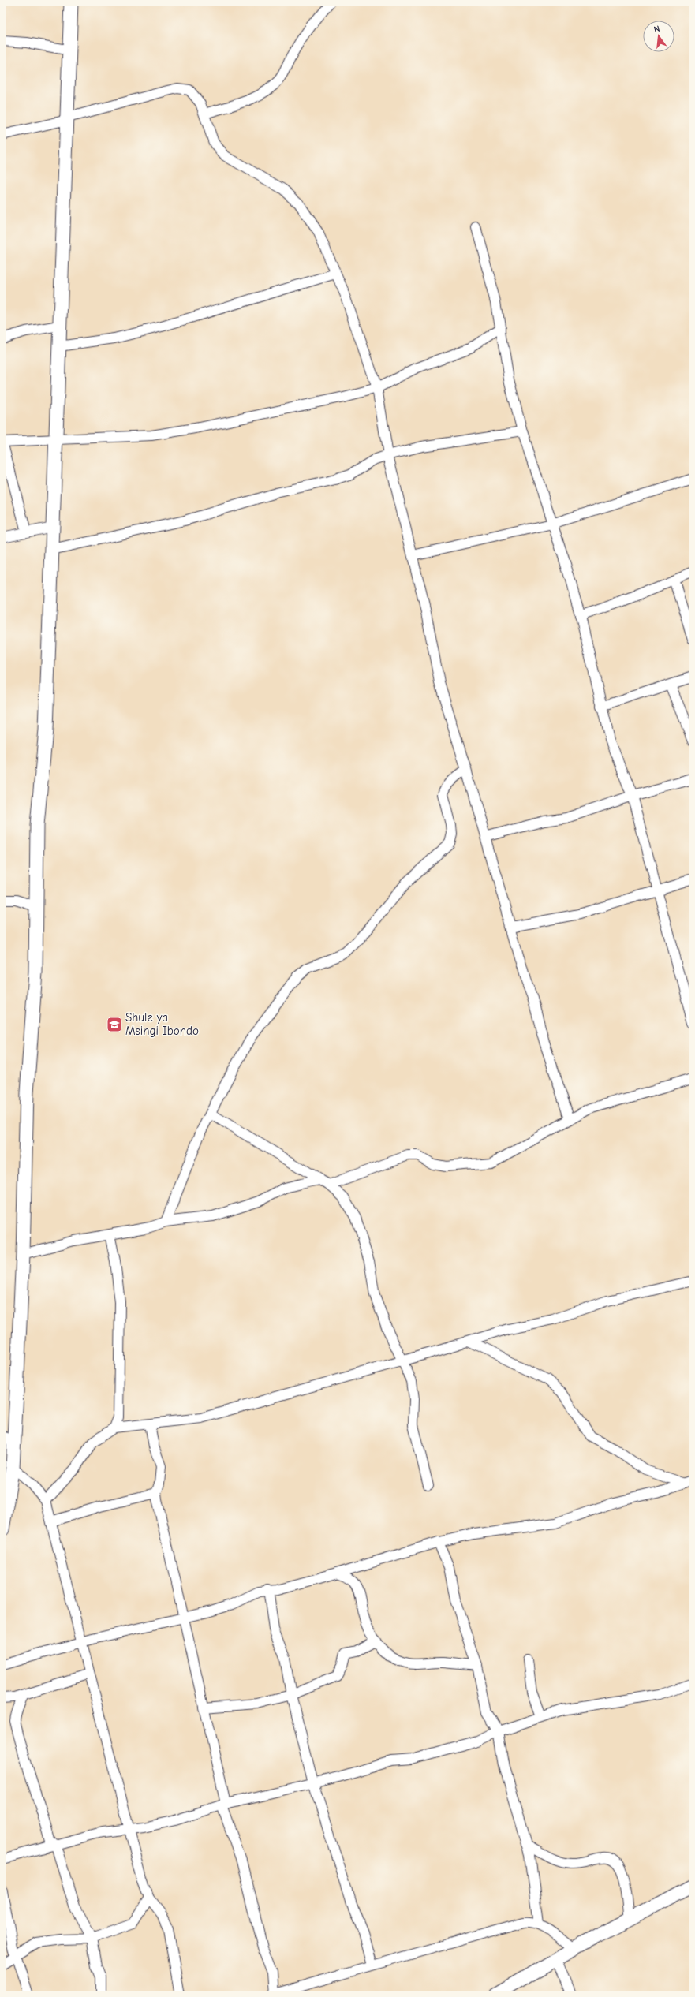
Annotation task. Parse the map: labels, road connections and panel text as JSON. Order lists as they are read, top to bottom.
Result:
{
  "places": {
    "school or university": ["Shule ya Msingi Ibondo"]
  },
  "north": "top"
}
